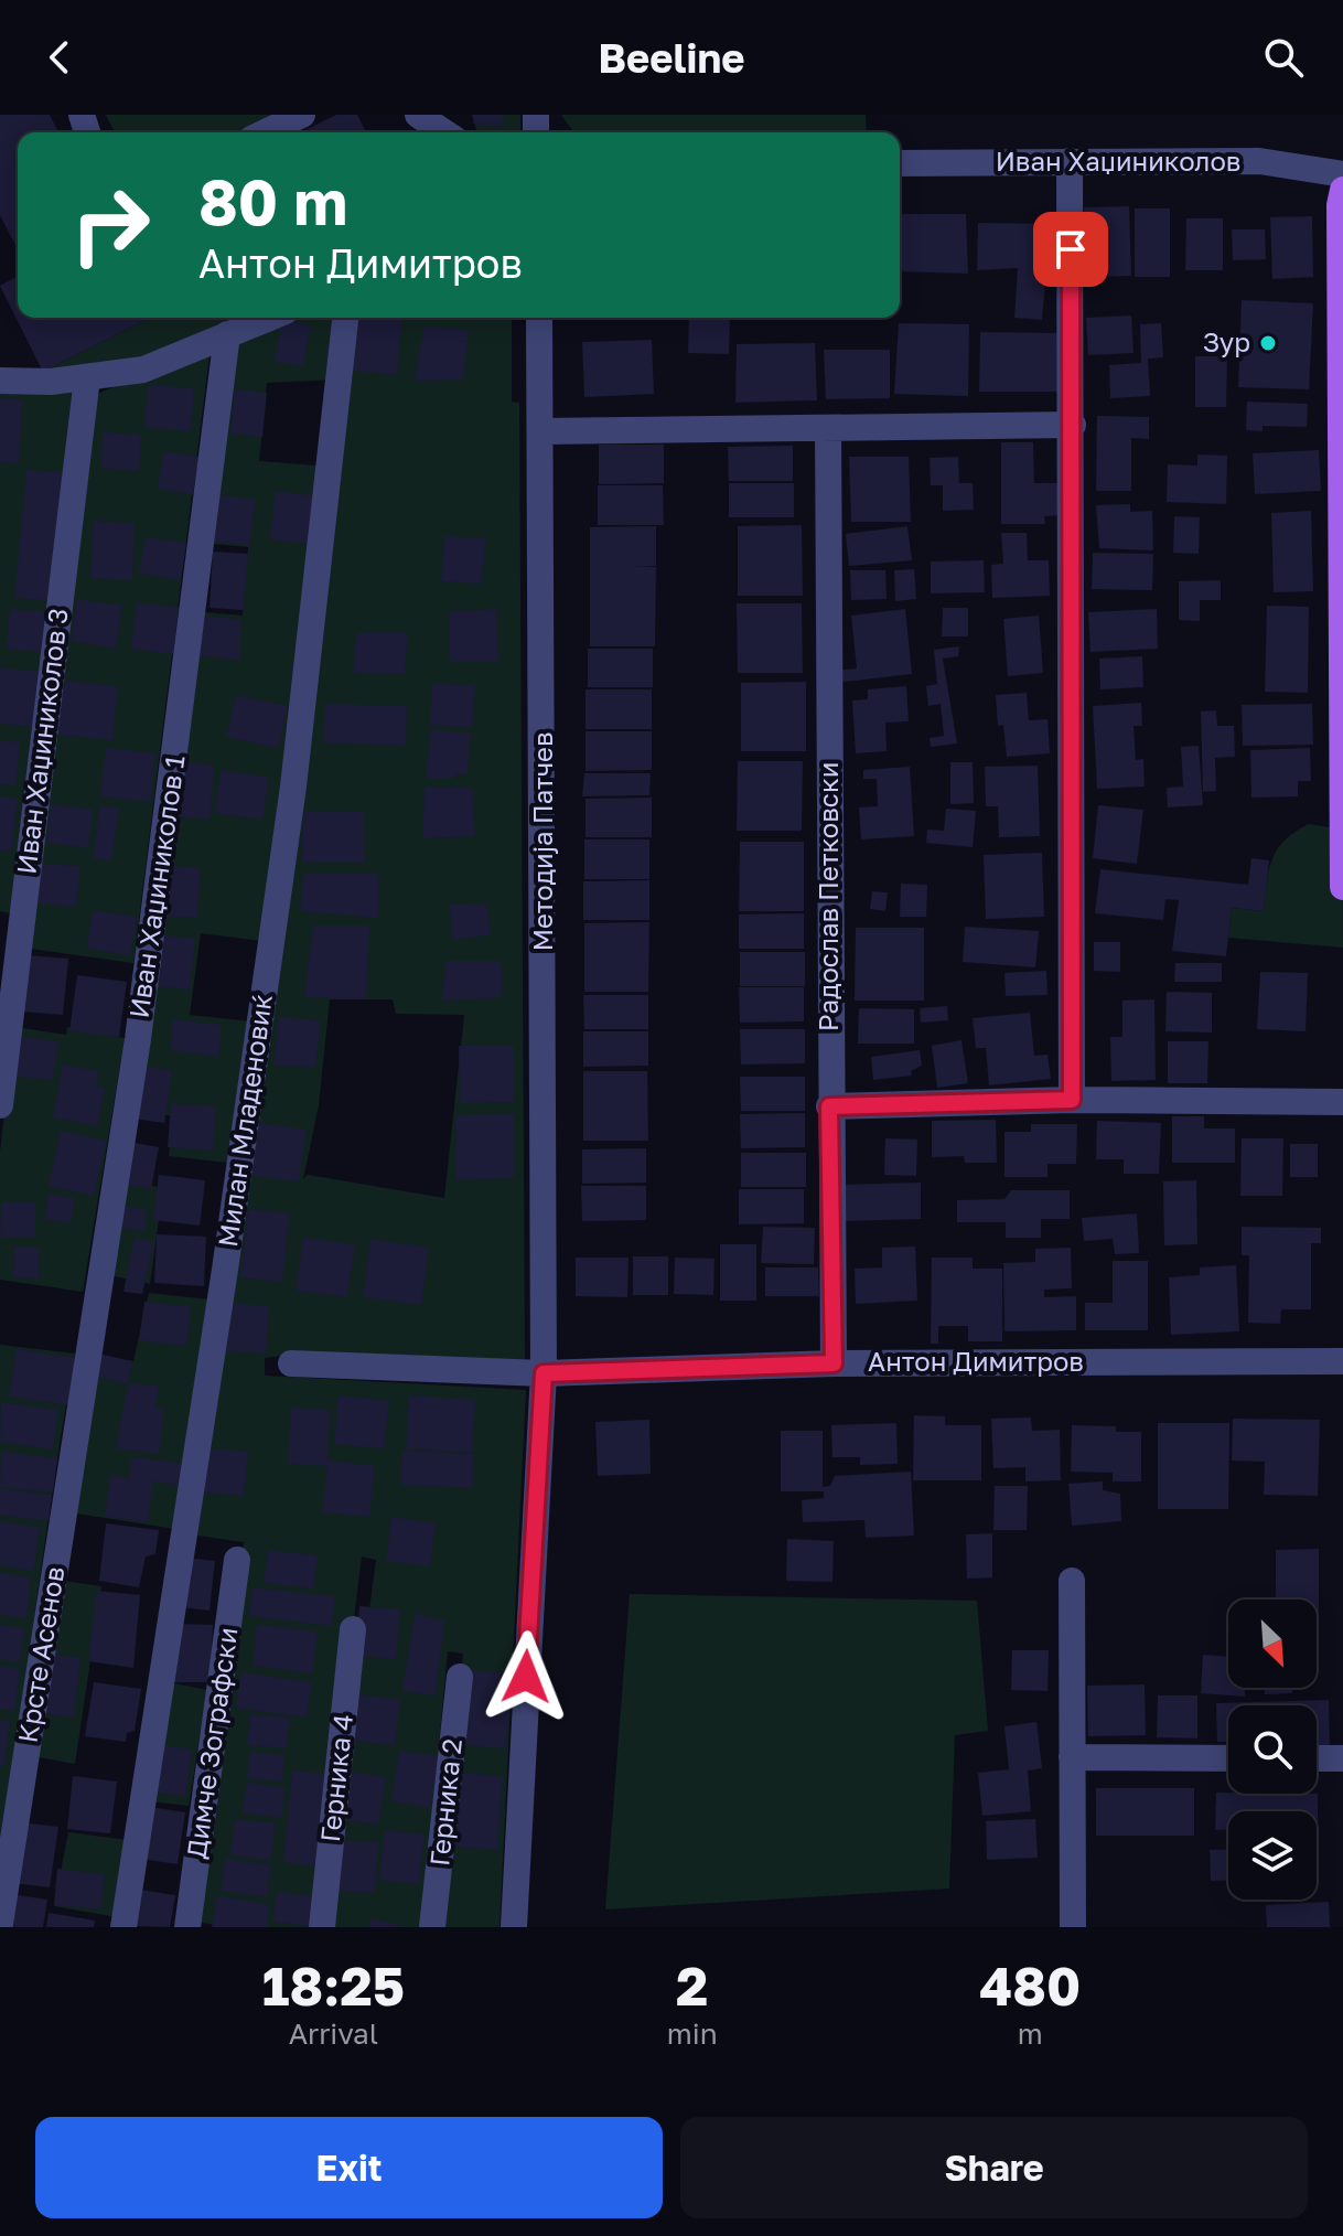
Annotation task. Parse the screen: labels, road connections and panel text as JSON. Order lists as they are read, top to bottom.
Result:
{
  "streets": {
    "street": [
      "Иван Хаџиниколов",
      "Иван Хаџиниколов 3",
      "Методија Патчев",
      "Иван Хаџиниколов 1",
      "Радослав Петковски",
      "Милан Младеновиќ",
      "Антон Димитров",
      "Крсте Асенов",
      "Димче Зографски",
      "Герника 4",
      "Герника 2"
    ]
  },
  "crossings": [
    ["Методија Патчев", "Антон Димитров"],
    ["Иван Хаџиниколов 1", "Крсте Асенов"],
    ["Радослав Петковски", "Антон Димитров"]
  ],
  "places": ["Зур"],
  "north": "bottom right",
  "page": {
    "header": "Beeline",
    "turn": ["80 m", "Антон Димитров"],
    "eta": [
      "18:25",
      "Arrival",
      "2",
      "min",
      "480",
      "m"
    ],
    "buttons": ["Exit", "Share"]
  }
}
